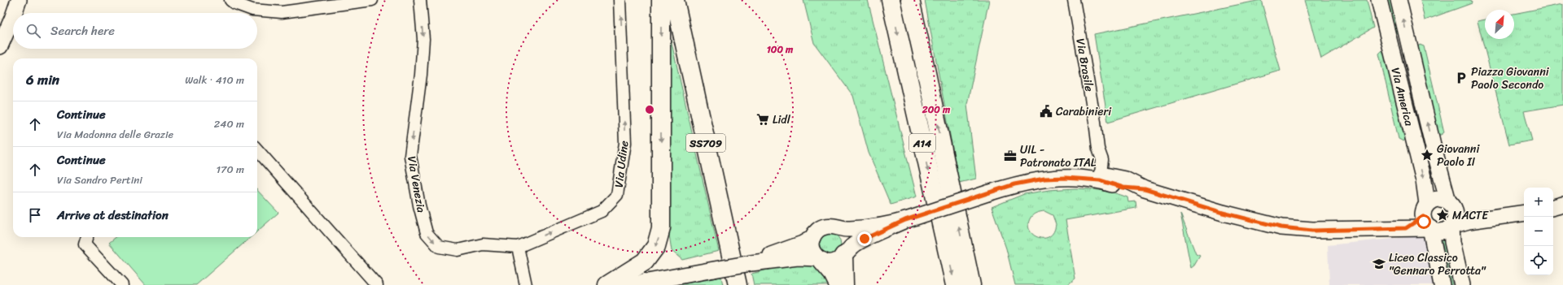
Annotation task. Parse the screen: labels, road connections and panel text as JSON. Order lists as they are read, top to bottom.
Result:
{
  "streets": {
    "highway": ["SS709", "A14"],
    "main road": ["Via America"],
    "street": ["Via Brasile", "Via Udine", "Via Venezia"]
  },
  "crossings": [
    ["Via Udine", "Via Venezia"]
  ],
  "one_way": ["Via Udine"],
  "places": {
    "parking": ["Piazza Giovanni Paolo Secondo"],
    "public building": ["Carabinieri"],
    "supermarket": ["Lidl"],
    "place": ["Giovanni Paolo II", "MACTE"],
    "office": ["UIL - Patronato ITAL"],
    "school or university": ["Liceo Classico \"Gennaro Perrotta\""]
  },
  "north": "top right",
  "page": {
    "search": "Search here",
    "heading": ["6 min", "Walk · 410 m"],
    "list": [
      ["Continue", "Via Madonna delle Grazie", "240 m"],
      ["Continue", "Via Sandro Pertini", "170 m"],
      "Arrive at destination"
    ],
    "map_buttons": ["+", "−"]
  },
  "rings": ["100 m", "200 m"]
}
